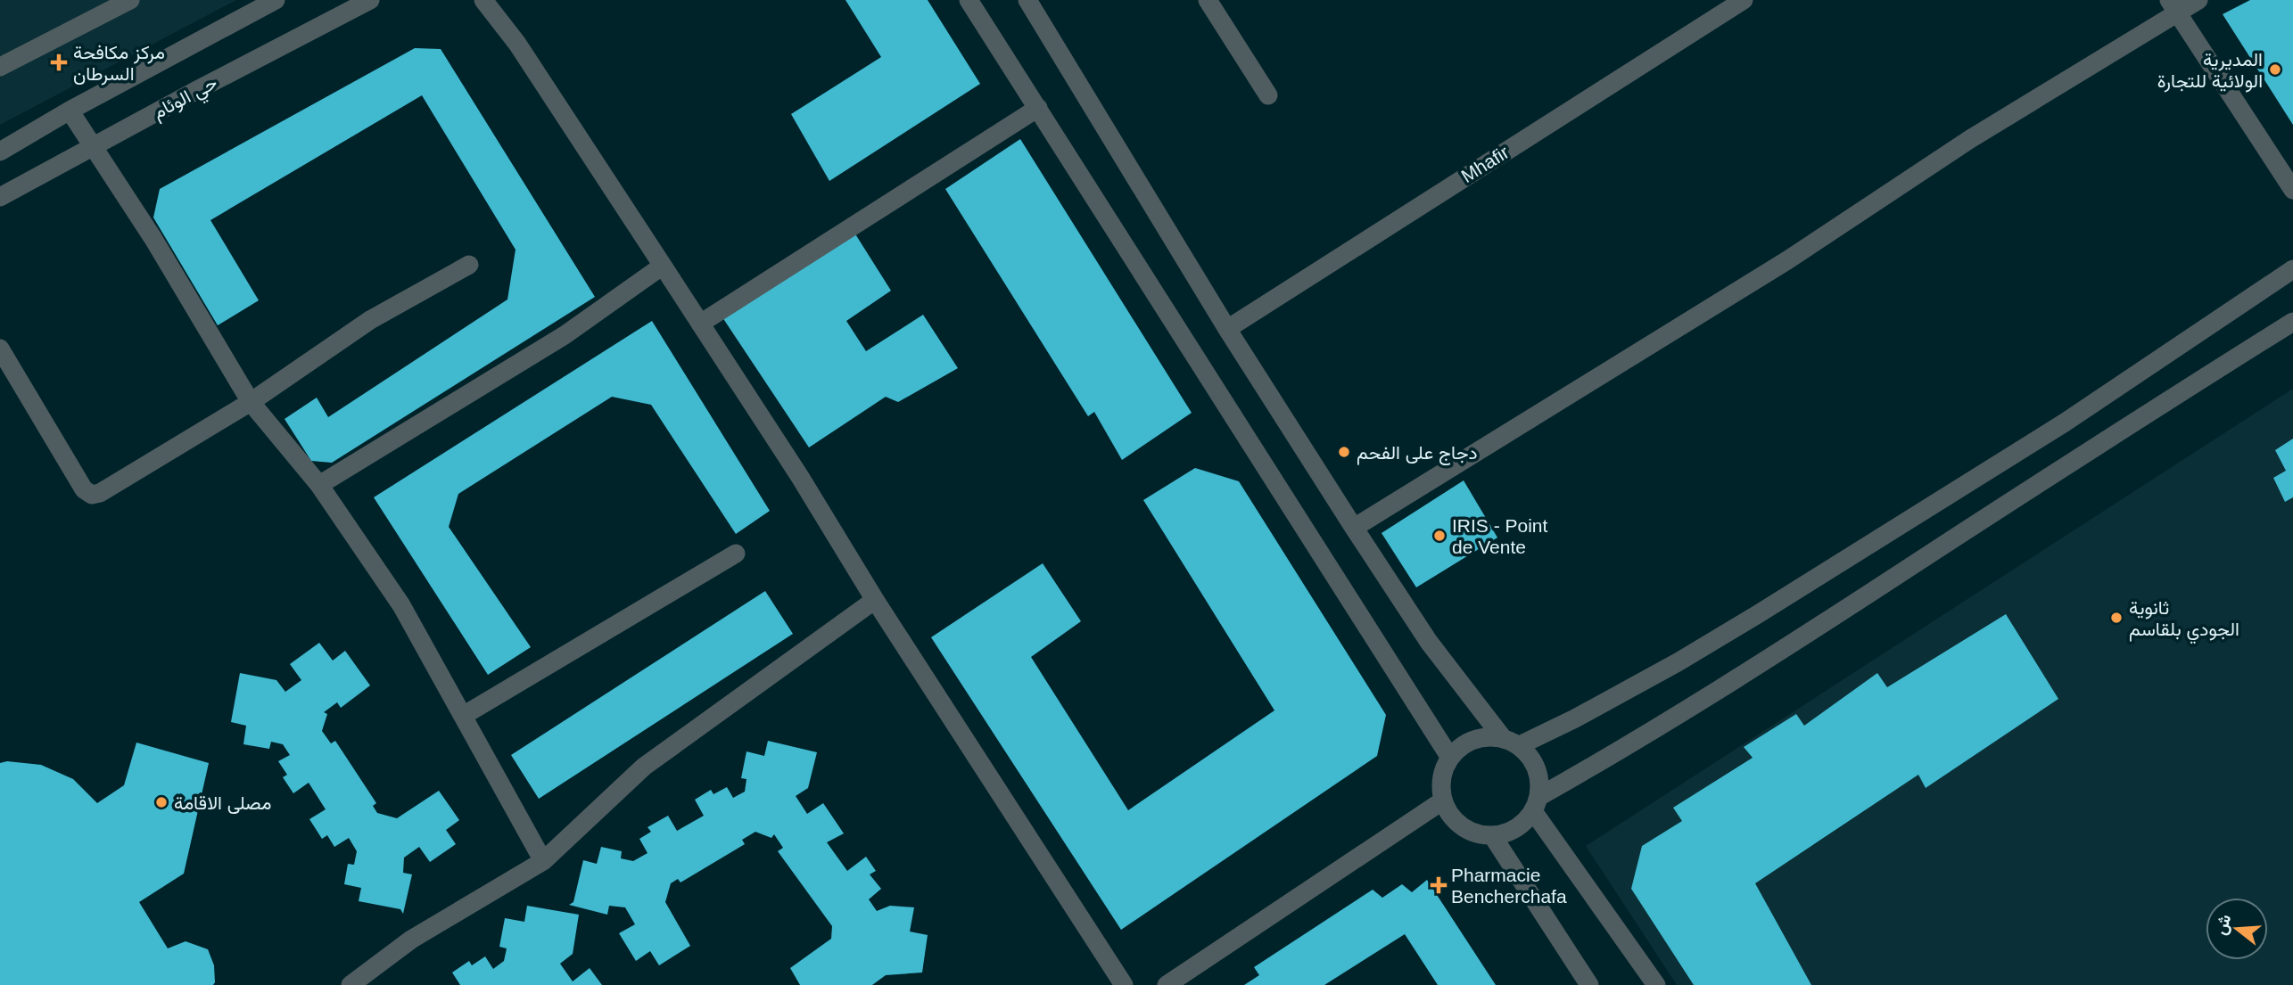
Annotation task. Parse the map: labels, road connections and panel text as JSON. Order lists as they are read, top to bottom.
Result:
{
  "streets": {
    "street": ["حي الوئام", "Mhafir"]
  },
  "places": {
    "health": ["مركز مكافحة السرطان", "Pharmacie Bencherchafa"],
    "other": [
      "المديرية الولائية للتجارة",
      "دجاج على الفحم",
      "IRIS - Point de Vente",
      "ثانوية الجودي بلقاسم",
      "مصلى الاقامة"
    ]
  },
  "north": "left"
}
